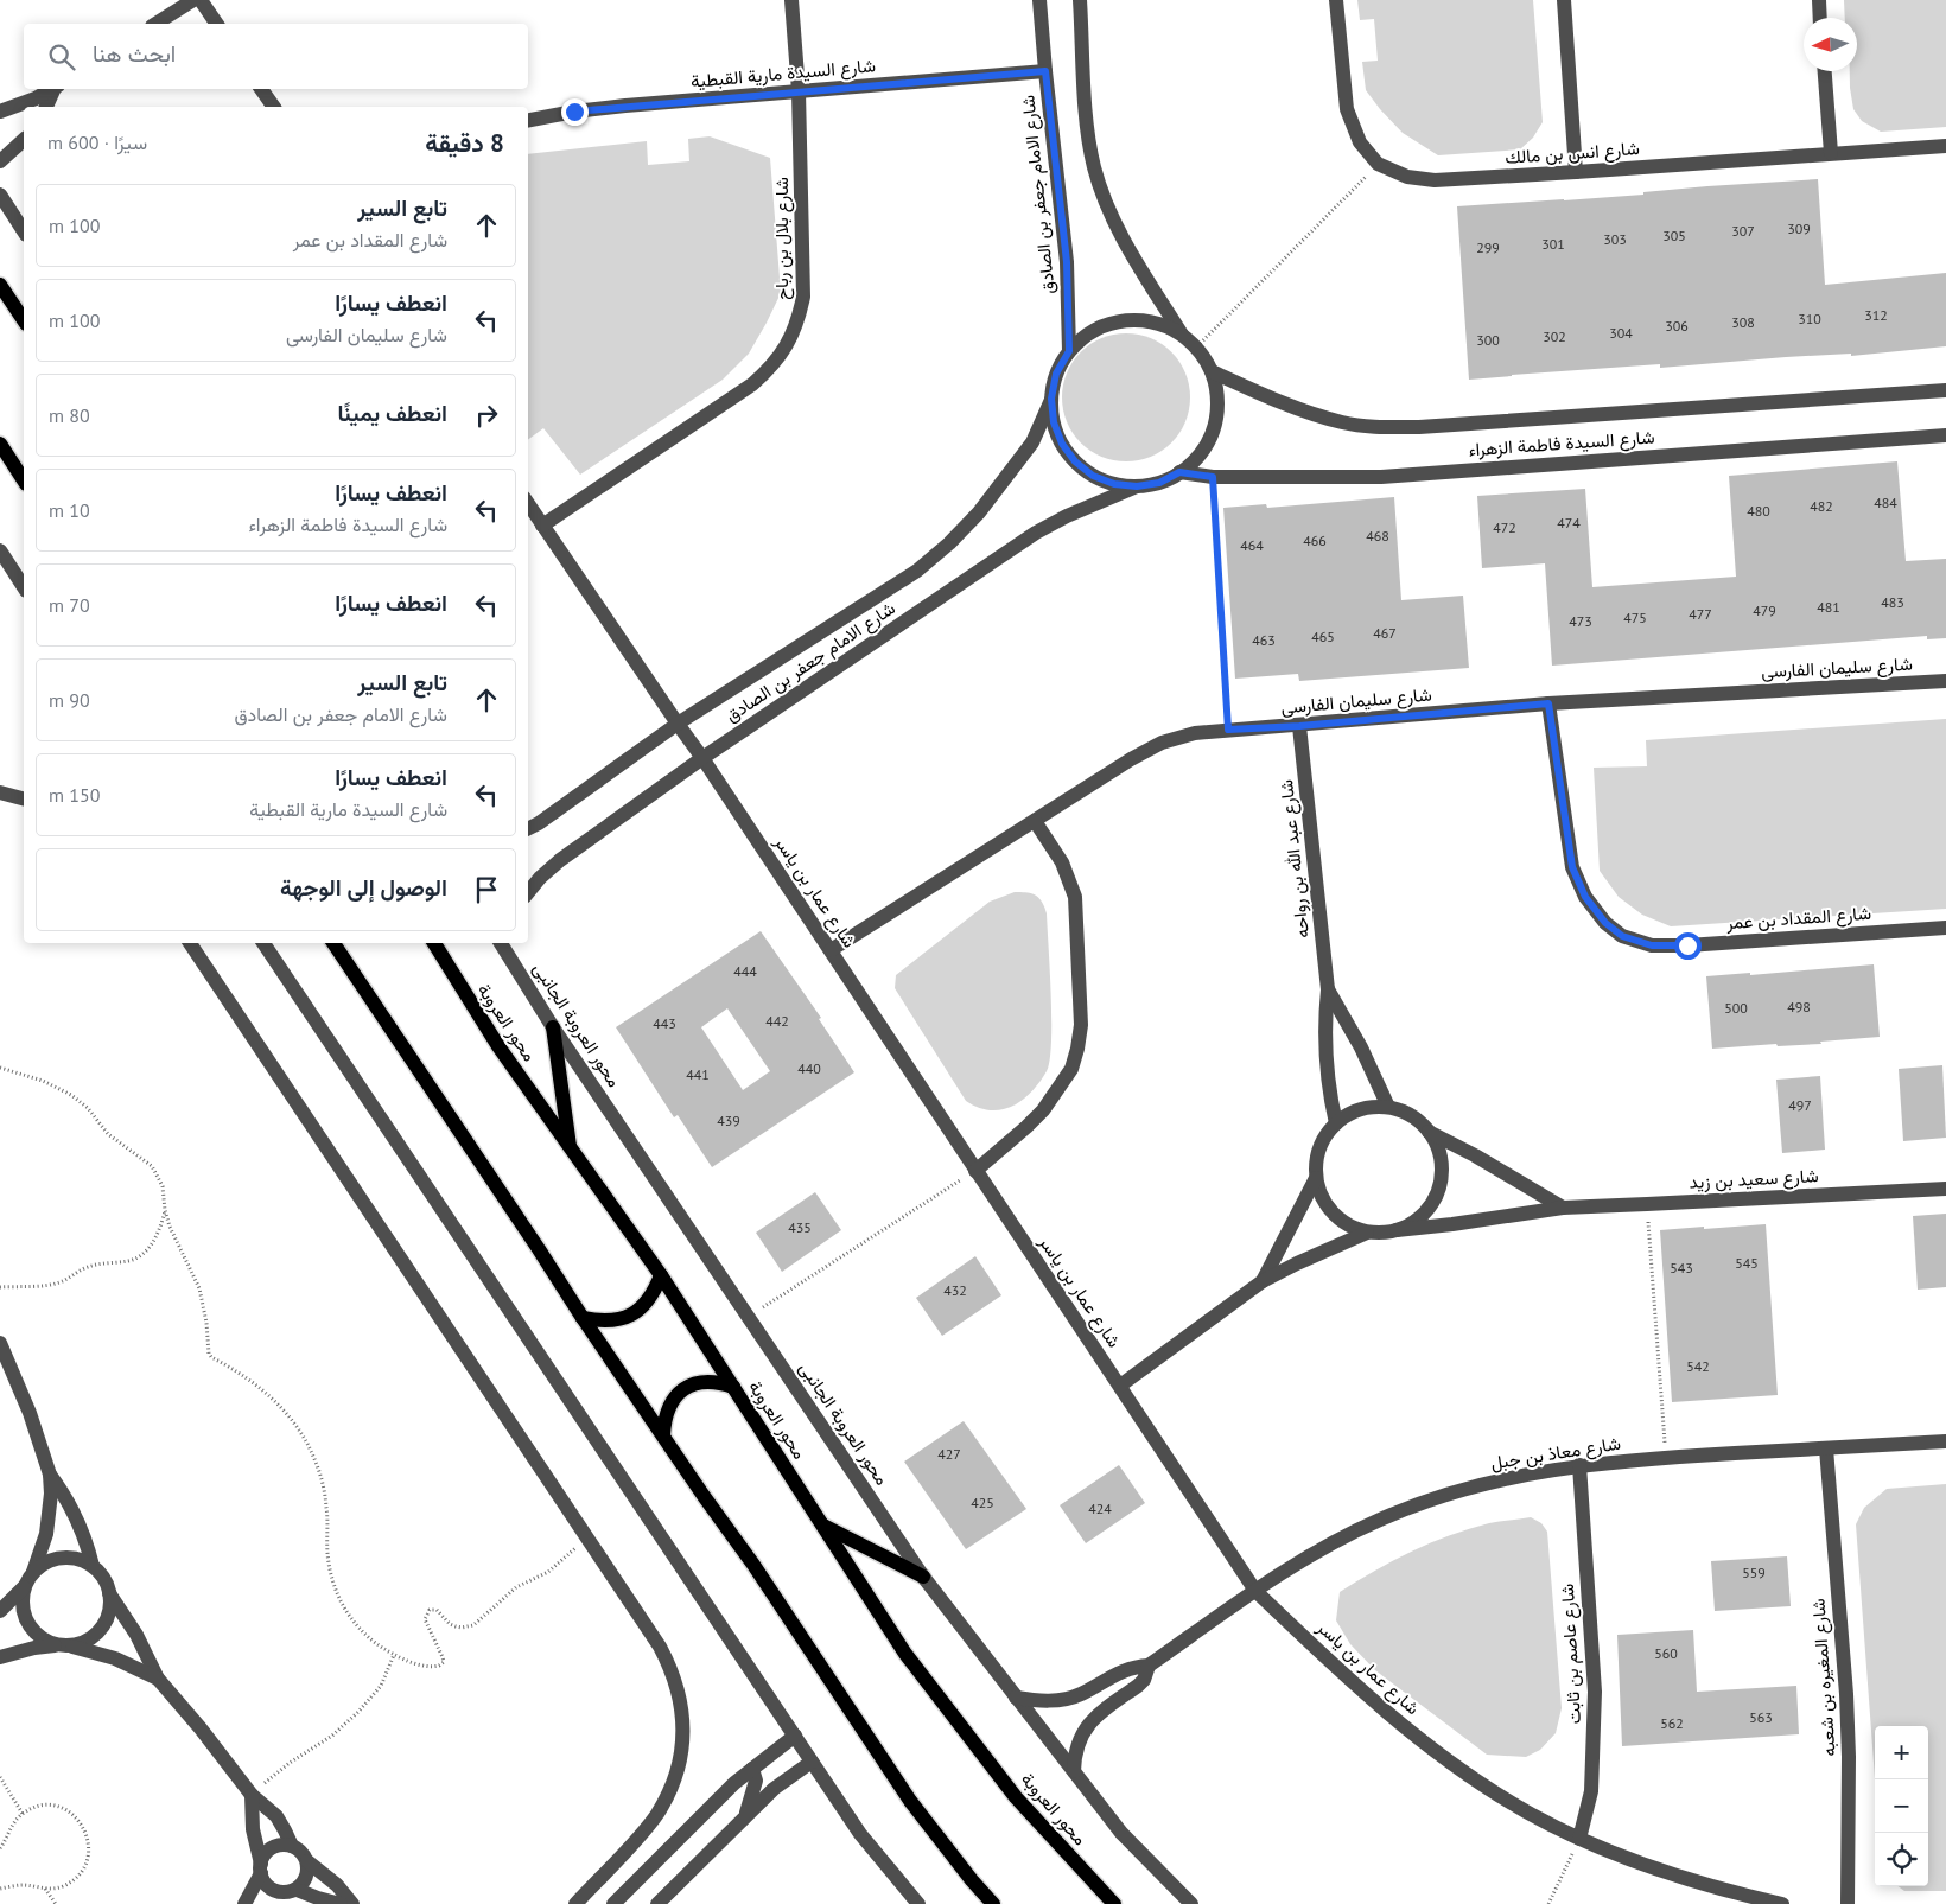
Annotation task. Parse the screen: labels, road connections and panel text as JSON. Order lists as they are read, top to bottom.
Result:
{
  "streets": {
    "main road": ["محور العروبة"],
    "street": [
      "شارع السيدة مارية القبطية",
      "شارع انس بن مالك",
      "شارع الامام جعفر بن الصادق",
      "شارع بلال بن رباح",
      "شارع السيدة فاطمة الزهراء",
      "شارع سليمان الفارسى",
      "شارع عبد الله بن رواحه",
      "شارع عمار بن ياسر",
      "شارع المقداد بن عمر",
      "محور العروبة الجانبى",
      "شارع سعيد بن زيد",
      "شارع معاذ بن جبل",
      "شارع عاصم بن ثابت",
      "شارع المغيره بن شعبه"
    ]
  },
  "crossings": [
    ["شارع السيدة مارية القبطية", "شارع الامام جعفر بن الصادق"],
    ["شارع السيدة مارية القبطية", "شارع بلال بن رباح"],
    ["شارع الامام جعفر بن الصادق", "شارع السيدة فاطمة الزهراء"],
    ["شارع الامام جعفر بن الصادق", "شارع عمار بن ياسر"],
    ["شارع بلال بن رباح", "شارع عمار بن ياسر"],
    ["شارع سليمان الفارسى", "شارع عبد الله بن رواحه"],
    ["شارع سليمان الفارسى", "شارع عمار بن ياسر"],
    ["شارع سليمان الفارسى", "شارع المقداد بن عمر"],
    ["شارع عبد الله بن رواحه", "شارع سعيد بن زيد"],
    ["شارع عمار بن ياسر", "شارع معاذ بن جبل"],
    ["شارع عمار بن ياسر", "شارع عاصم بن ثابت"],
    ["محور العروبة الجانبى", "شارع معاذ بن جبل"],
    ["شارع معاذ بن جبل", "شارع عاصم بن ثابت"],
    ["شارع معاذ بن جبل", "شارع المغيره بن شعبه"]
  ],
  "house_numbers": [
    "309",
    "307",
    "305",
    "303",
    "301",
    "299",
    "312",
    "310",
    "308",
    "306",
    "304",
    "302",
    "300",
    "484",
    "482",
    "480",
    "474",
    "472",
    "468",
    "466",
    "464",
    "483",
    "481",
    "479",
    "477",
    "475",
    "473",
    "467",
    "465",
    "463",
    "444",
    "498",
    "500",
    "442",
    "443",
    "440",
    "441",
    "497",
    "439",
    "435",
    "545",
    "543",
    "432",
    "542",
    "427",
    "425",
    "424",
    "559",
    "560",
    "563",
    "562"
  ],
  "north": "left",
  "page": {
    "search": "ابحث هنا",
    "heading": ["8 دقيقة", "سيرًا · 600 m"],
    "list": [
      ["تابع السير", "شارع المقداد بن عمر", "100 m"],
      ["انعطف يسارًا", "شارع سليمان الفارسى", "100 m"],
      ["انعطف يمينًا", "80 m"],
      ["انعطف يسارًا", "شارع السيدة فاطمة الزهراء", "10 m"],
      ["انعطف يسارًا", "70 m"],
      ["تابع السير", "شارع الامام جعفر بن الصادق", "90 m"],
      ["انعطف يسارًا", "شارع السيدة مارية القبطية", "150 m"],
      "الوصول إلى الوجهة"
    ],
    "map_buttons": ["+", "−"]
  }
}
